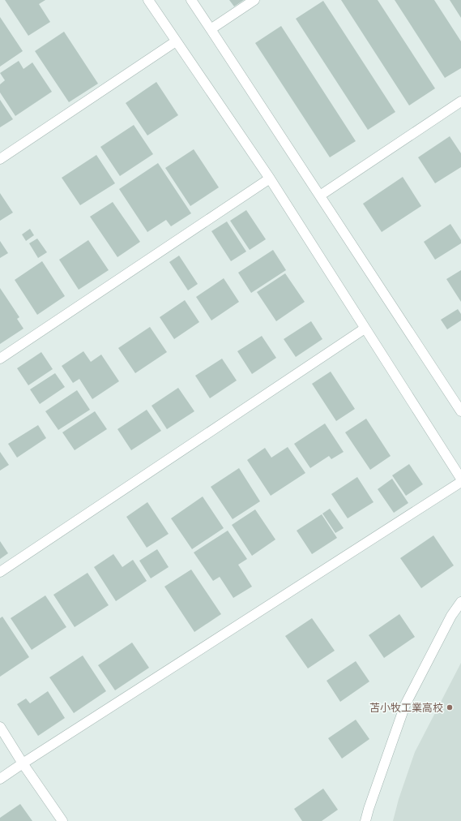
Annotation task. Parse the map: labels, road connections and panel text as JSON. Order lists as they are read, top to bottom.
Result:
{
  "places": ["苫小牧工業高校"]
}
